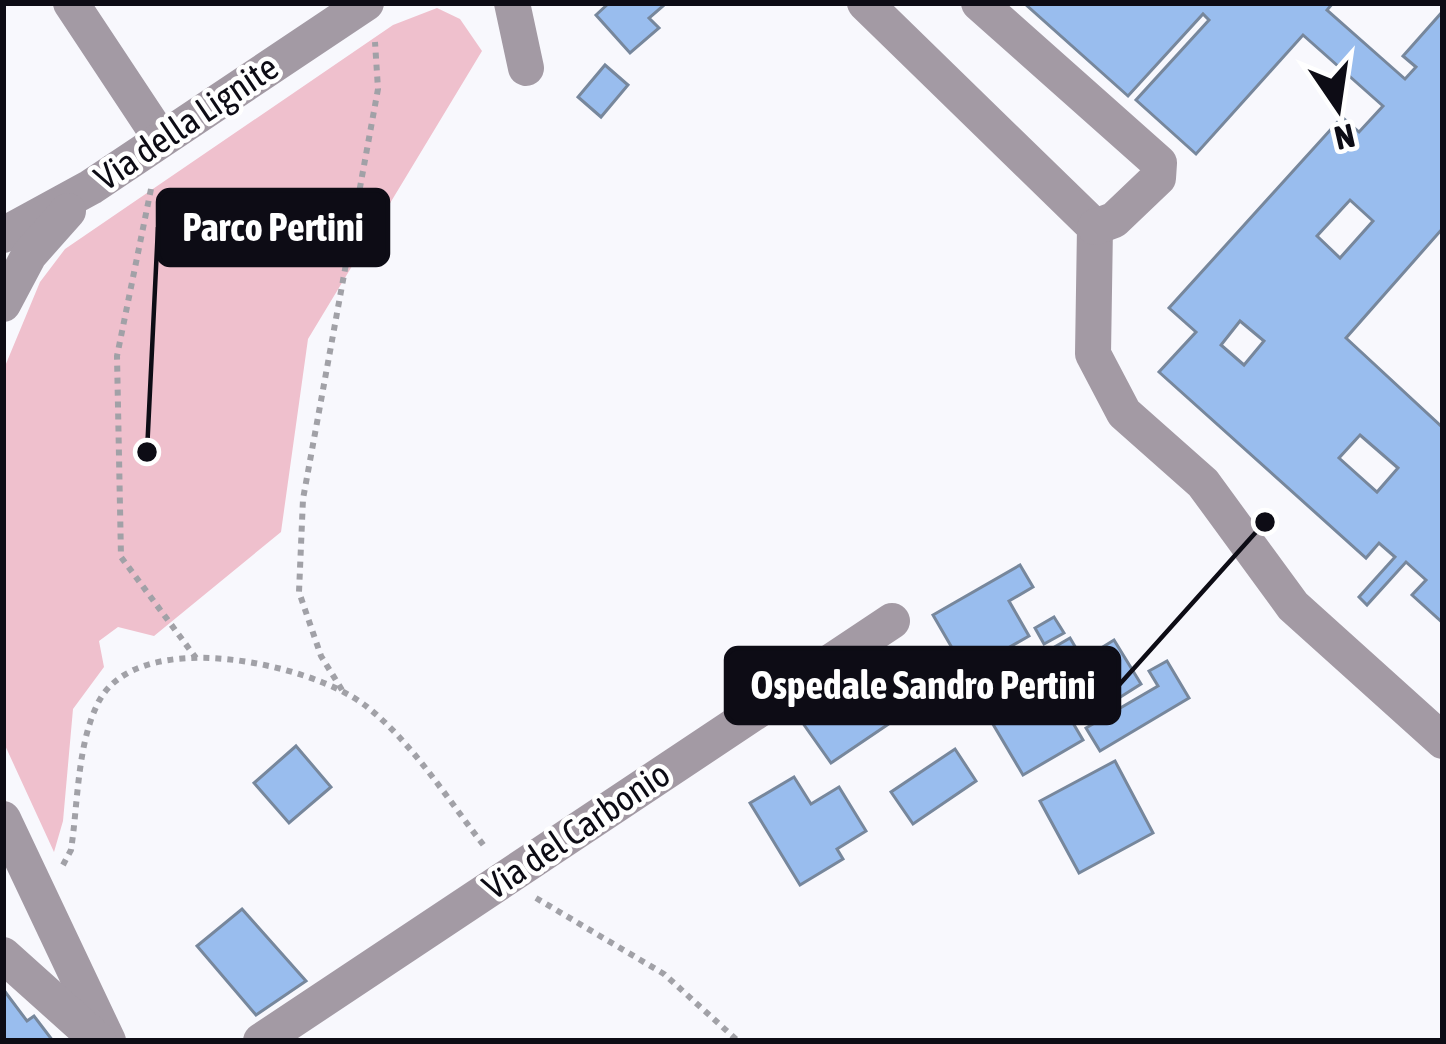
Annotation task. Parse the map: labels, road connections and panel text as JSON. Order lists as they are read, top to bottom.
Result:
{
  "streets": {
    "street": ["Via della Lignite", "Via del Carbonio"]
  },
  "places": ["Parco Pertini", "Ospedale Sandro Pertini"],
  "north": "bottom"
}
